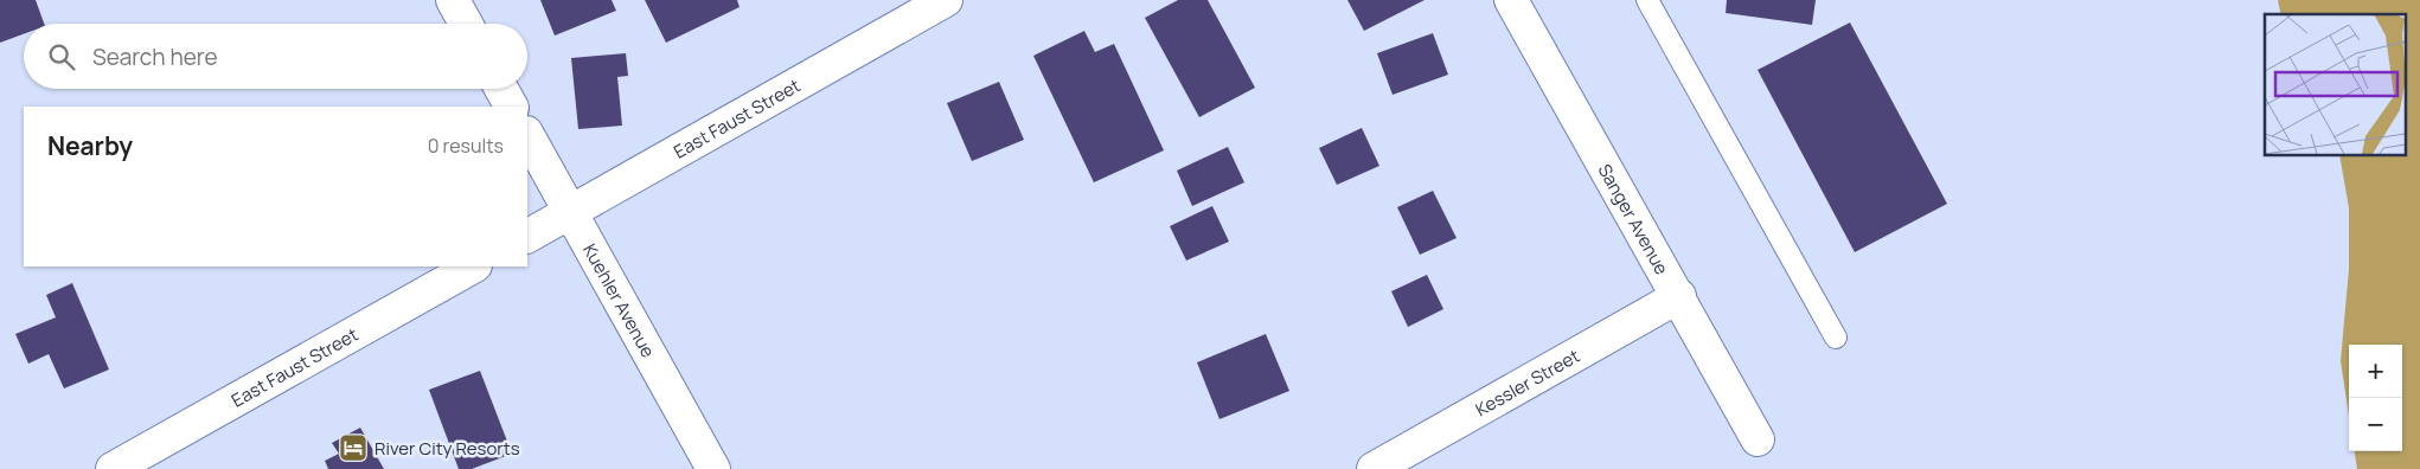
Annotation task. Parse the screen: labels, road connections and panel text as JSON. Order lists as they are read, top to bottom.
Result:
{
  "streets": {
    "street": [
      "East Faust Street",
      "Sanger Avenue",
      "Kuehler Avenue",
      "Kessler Street"
    ]
  },
  "crossings": [
    ["East Faust Street", "Kuehler Avenue"],
    ["Sanger Avenue", "Kessler Street"]
  ],
  "places": {
    "hotel": ["River City Resorts"]
  },
  "page": {
    "search": "Search here",
    "heading": ["Nearby", "0 results"],
    "map_buttons": ["+", "−"]
  }
}
